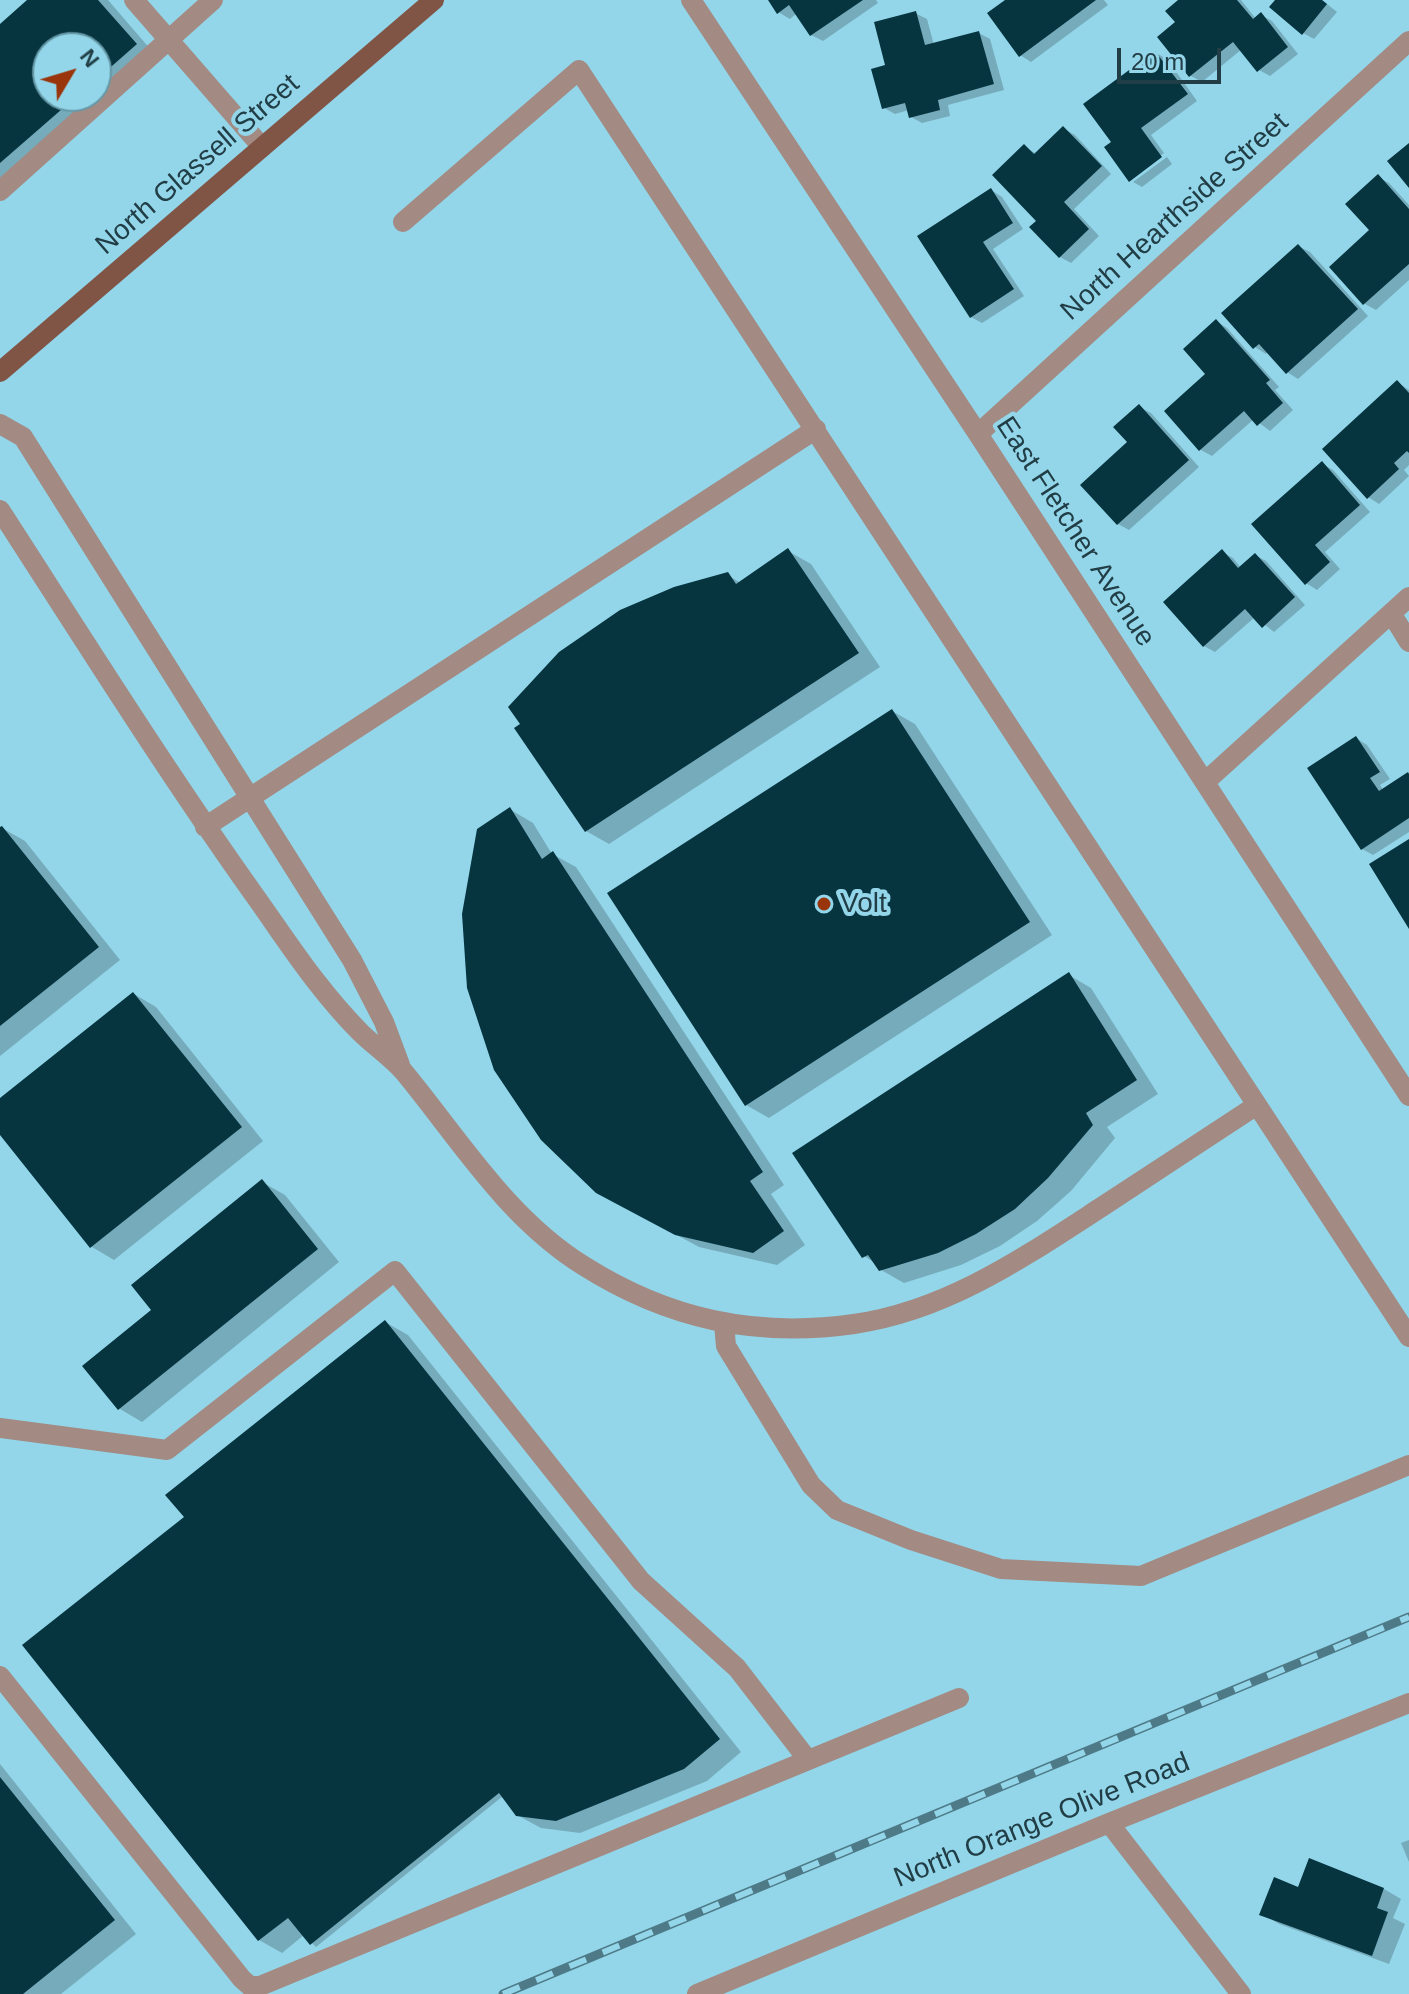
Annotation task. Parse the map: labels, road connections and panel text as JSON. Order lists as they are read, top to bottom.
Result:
{
  "streets": {
    "main road": ["North Glassell Street"],
    "street": ["North Hearthside Street", "East Fletcher Avenue", "North Orange Olive Road"]
  },
  "crossings": [
    ["North Hearthside Street", "East Fletcher Avenue"]
  ],
  "places": ["Volt"],
  "scale_bar": "20 m",
  "north": "top right"
}
